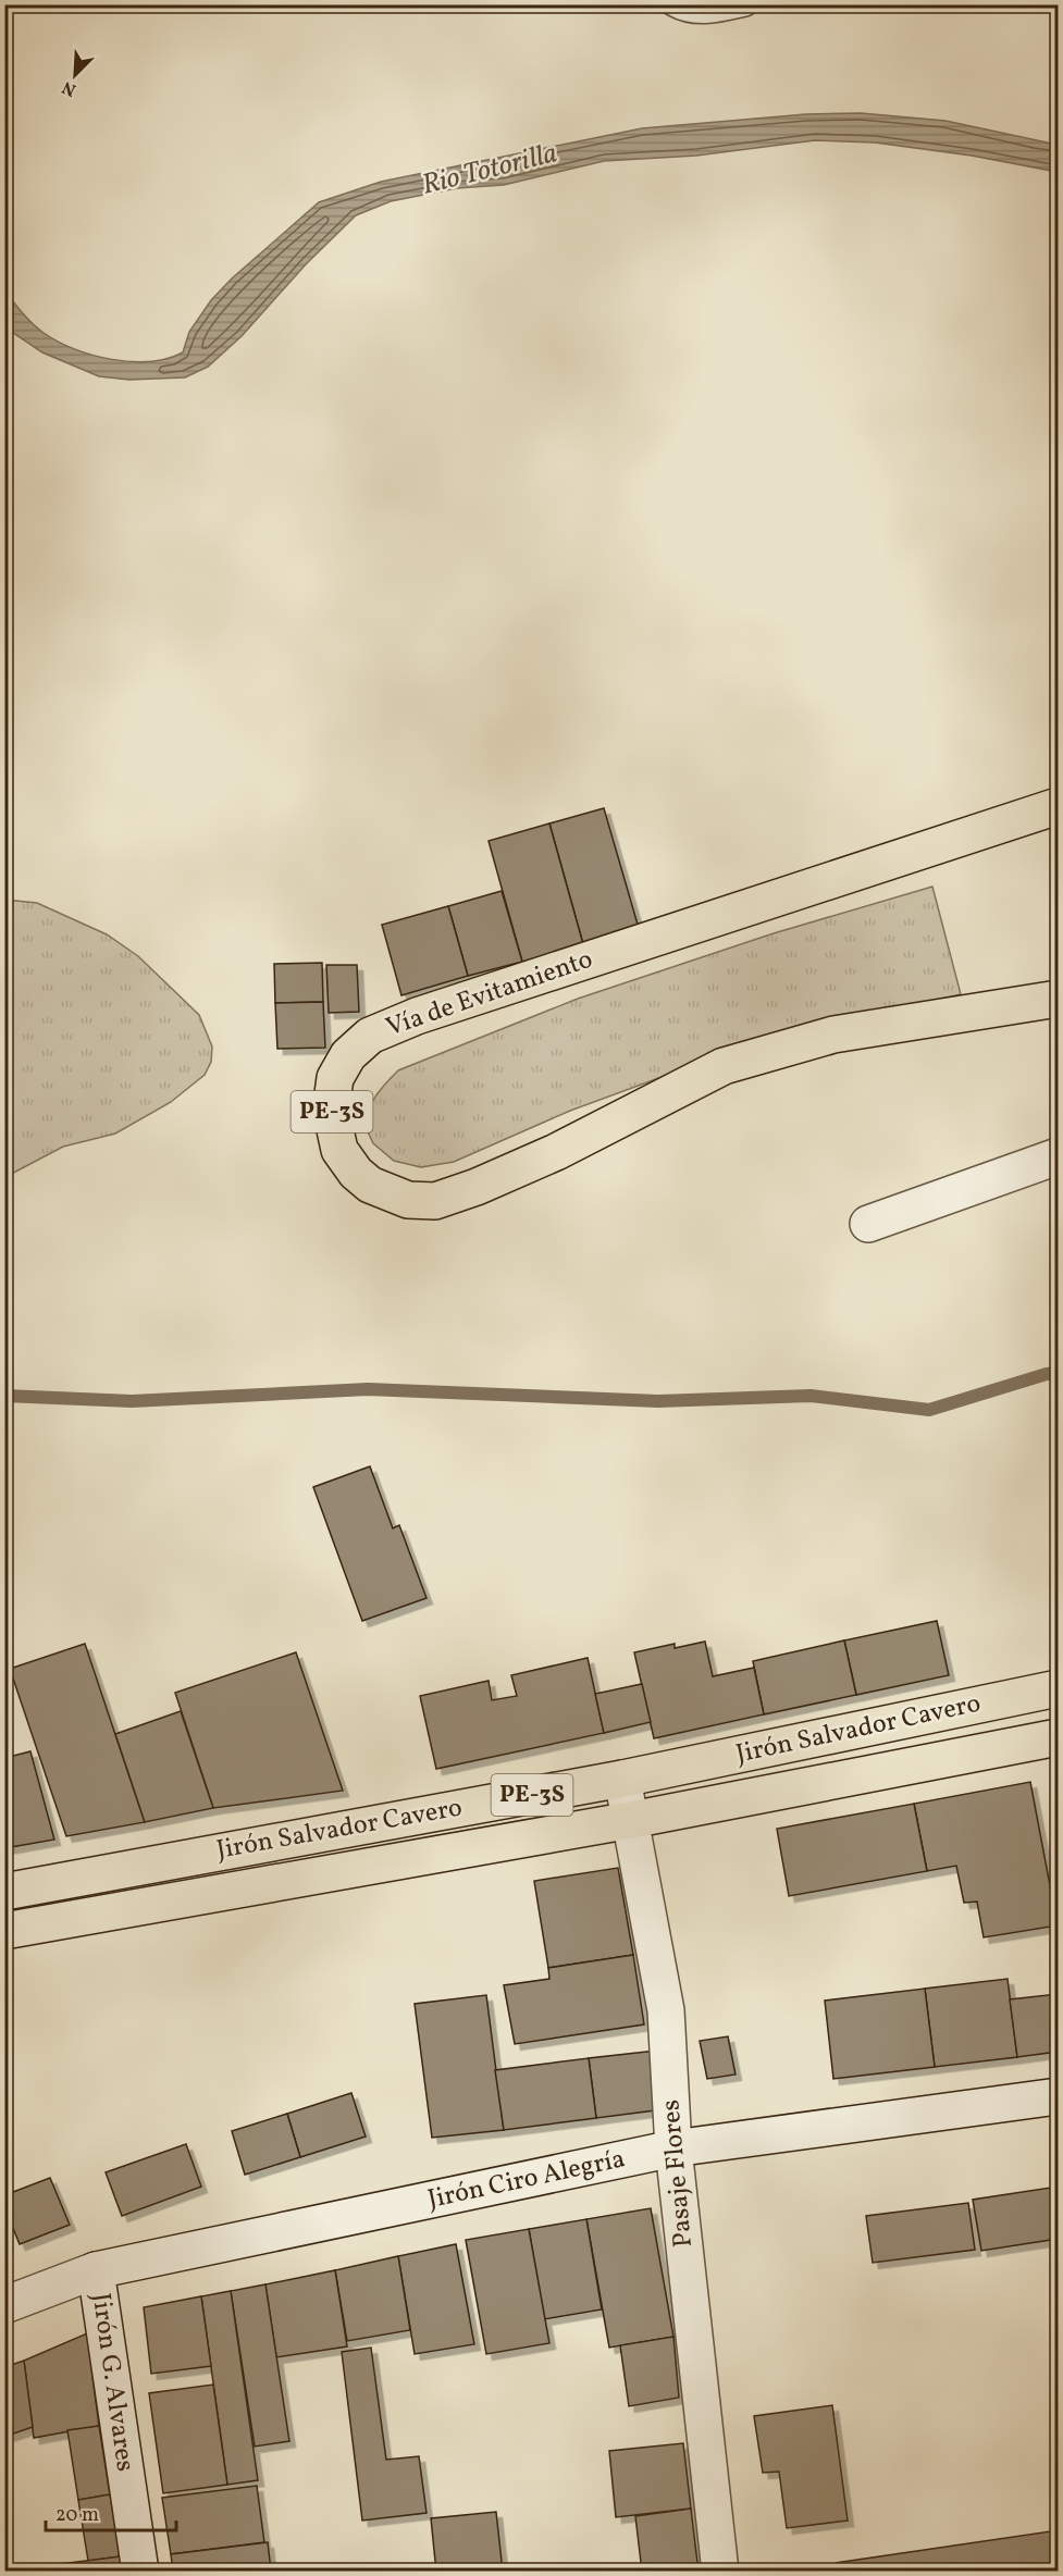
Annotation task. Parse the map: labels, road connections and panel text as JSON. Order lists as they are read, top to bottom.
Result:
{
  "streets": {
    "highway": ["Vía de Evitamiento", "PE-3S", "Jirón Salvador Cavero"],
    "street": ["Pasaje Flores", "Jirón Ciro Alegría", "Jirón G. Alvares"]
  },
  "crossings": [
    ["Jirón Salvador Cavero", "Pasaje Flores"],
    ["Pasaje Flores", "Jirón Ciro Alegría"],
    ["Jirón Ciro Alegría", "Jirón G. Alvares"]
  ],
  "water": ["Rio Totorilla"],
  "scale_bar": "20 m",
  "north": "bottom left"
}
